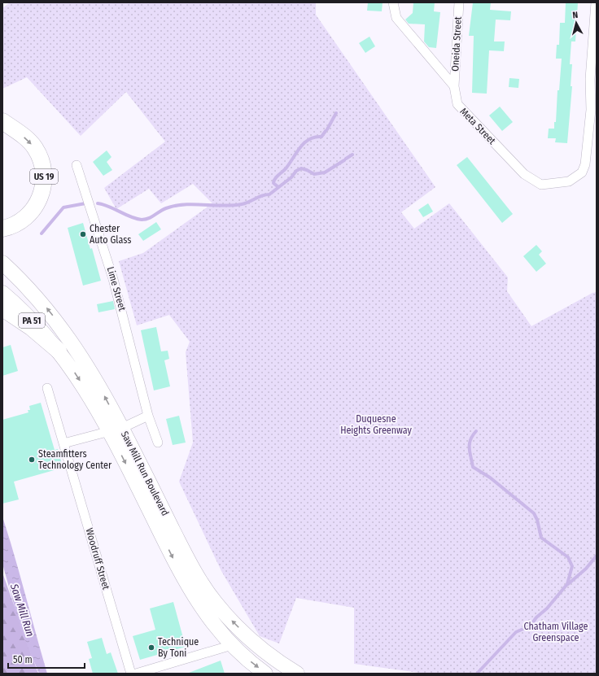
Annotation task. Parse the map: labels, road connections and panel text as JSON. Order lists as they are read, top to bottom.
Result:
{
  "streets": {
    "highway": ["US 19", "PA 51", "Saw Mill Run Boulevard"],
    "street": [
      "Oneida Street",
      "Meta Street",
      "Lime Street",
      "Woodruff Street"
    ]
  },
  "crossings": [
    ["Oneida Street", "Meta Street"]
  ],
  "water": ["Saw Mill Run"],
  "parks": ["Duquesne Heights Greenway", "Chatham Village Greenspace"],
  "places": ["Chester Auto Glass", "Steamfitters Technology Center", "Technique By Toni"],
  "scale_bar": "50 m",
  "north": "top"
}
